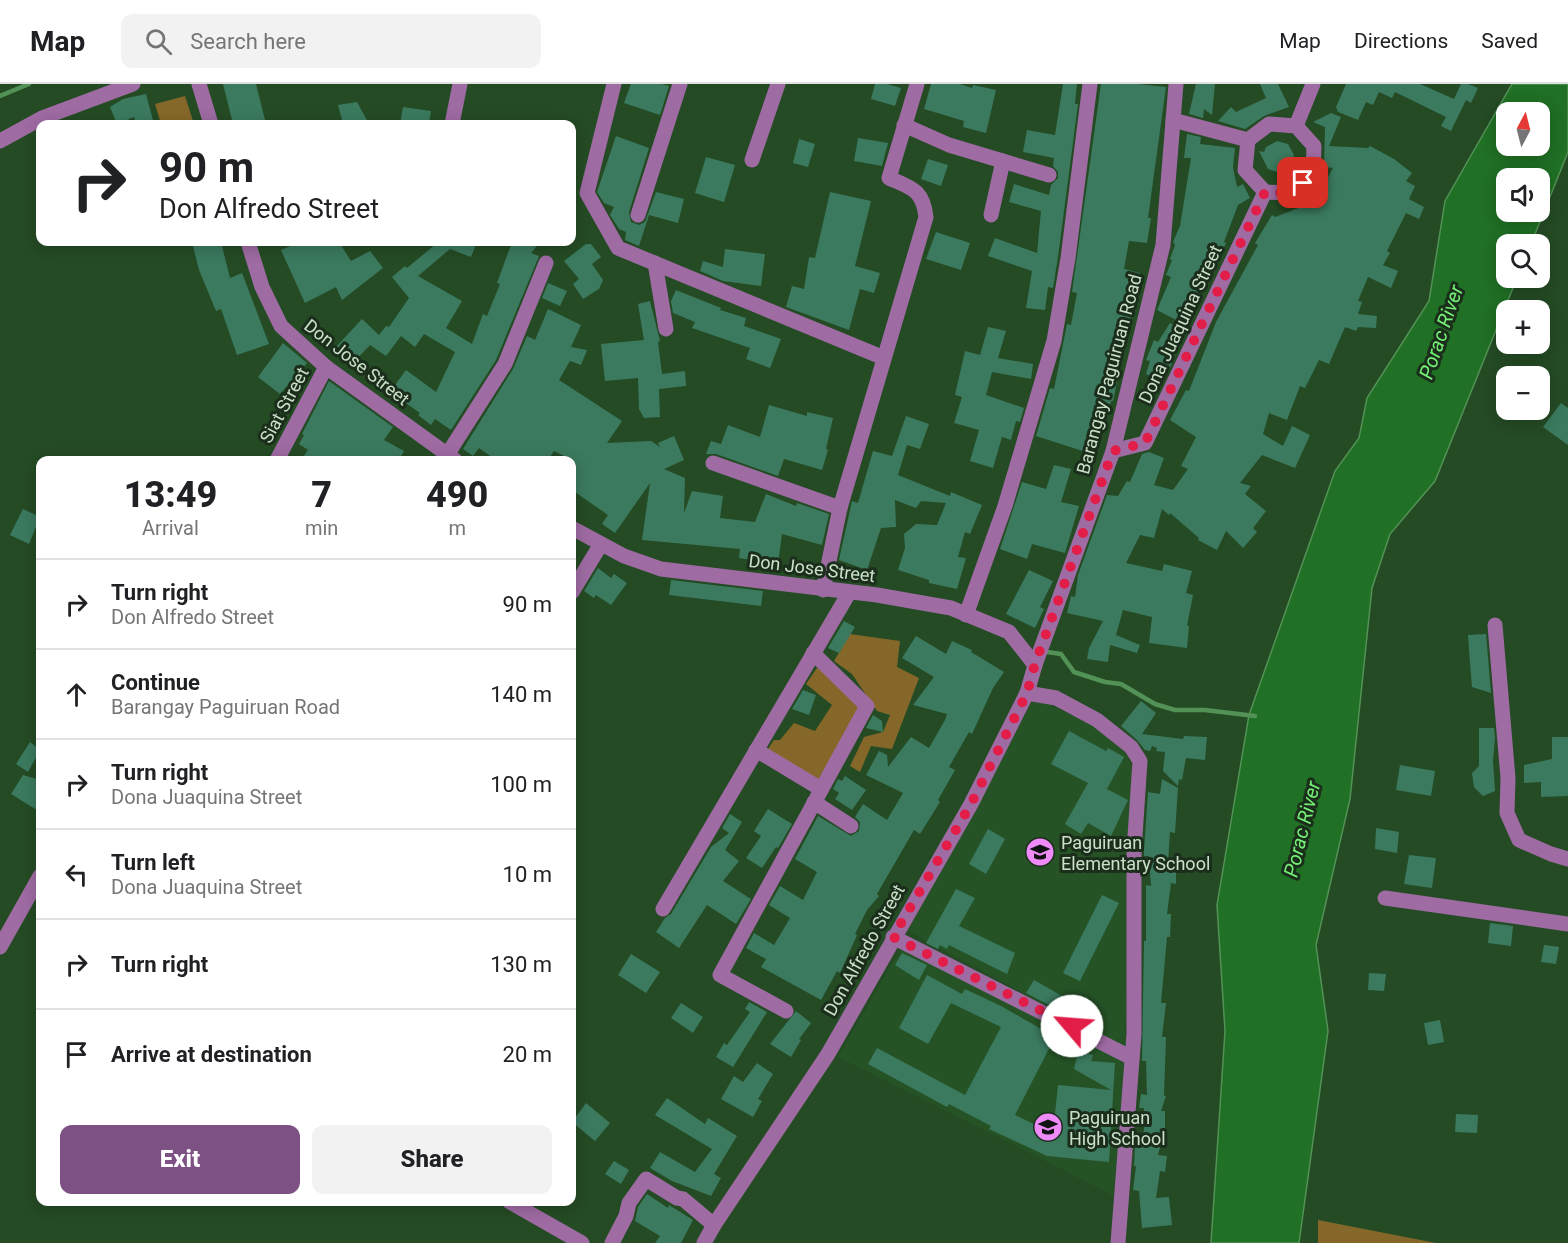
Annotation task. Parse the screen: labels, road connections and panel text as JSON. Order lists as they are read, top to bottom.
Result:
{
  "streets": {
    "street": [
      "Dona Juaquina Street",
      "Don Jose Street",
      "Barangay Paguiruan Road",
      "Siat Street",
      "Don Alfredo Street"
    ]
  },
  "crossings": [
    ["Dona Juaquina Street", "Barangay Paguiruan Road"],
    ["Don Jose Street", "Barangay Paguiruan Road"],
    ["Don Jose Street", "Siat Street"],
    ["Don Jose Street", "Don Alfredo Street"],
    ["Barangay Paguiruan Road", "Don Alfredo Street"]
  ],
  "water": ["Porac River"],
  "places": {
    "school or university": ["Paguiruan Elementary School", "Paguiruan High School"]
  },
  "north": "top",
  "page": {
    "header": "Map",
    "search": "Search here",
    "nav": ["Map", "Directions", "Saved"],
    "map_buttons": ["+", "−"],
    "turn": ["90 m", "Don Alfredo Street"],
    "eta": [
      "13:49",
      "Arrival",
      "7",
      "min",
      "490",
      "m"
    ],
    "list": [
      {
        "name": "Turn right",
        "note": "Don Alfredo Street",
        "value": "90 m"
      },
      {
        "name": "Continue",
        "note": "Barangay Paguiruan Road",
        "value": "140 m"
      },
      {
        "name": "Turn right",
        "note": "Dona Juaquina Street",
        "value": "100 m"
      },
      {
        "name": "Turn left",
        "note": "Dona Juaquina Street",
        "value": "10 m"
      },
      {
        "name": "Turn right",
        "value": "130 m"
      },
      {
        "name": "Arrive at destination",
        "value": "20 m"
      }
    ],
    "buttons": ["Exit", "Share"]
  }
}
